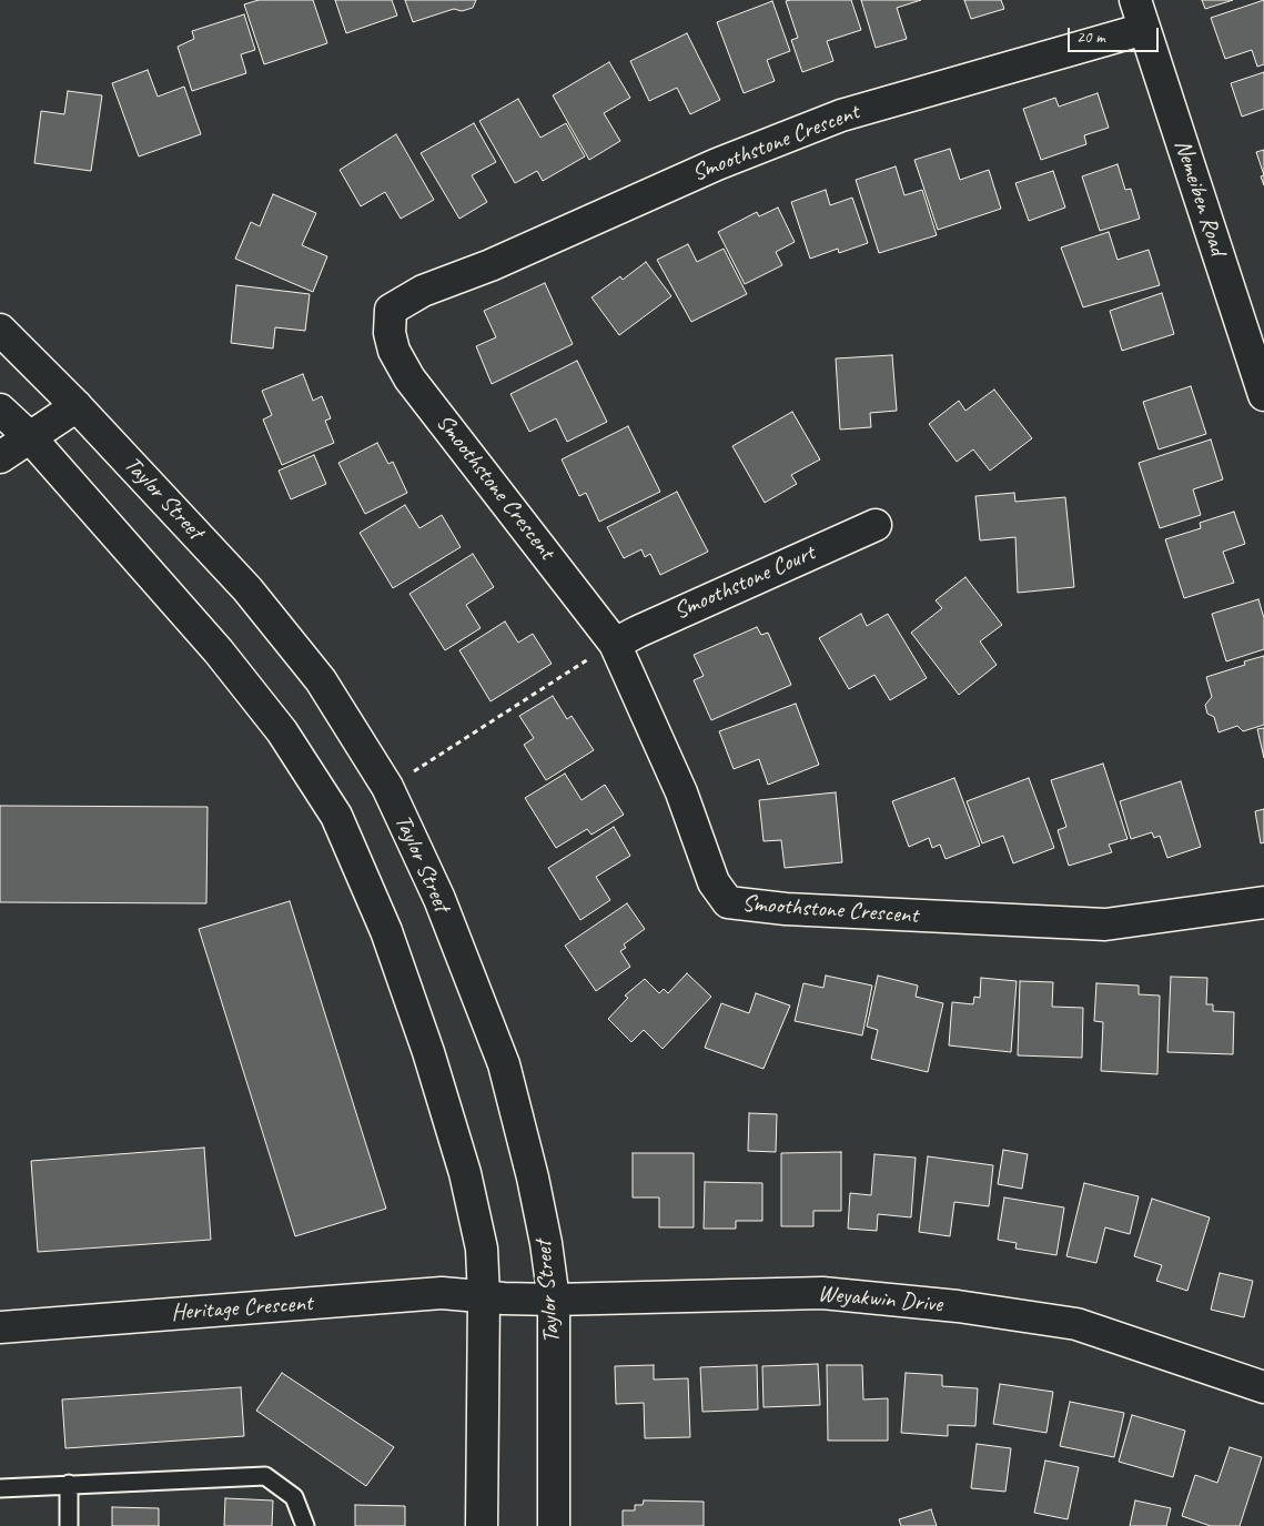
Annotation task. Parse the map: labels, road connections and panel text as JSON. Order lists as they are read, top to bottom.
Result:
{
  "streets": {
    "street": [
      "Smoothstone Crescent",
      "Nemeiben Road",
      "Taylor Street",
      "Smoothstone Court",
      "Weyakwin Drive",
      "Heritage Crescent"
    ]
  },
  "crossings": [
    ["Smoothstone Crescent", "Nemeiben Road"],
    ["Smoothstone Crescent", "Smoothstone Court"],
    ["Taylor Street", "Weyakwin Drive"],
    ["Weyakwin Drive", "Heritage Crescent"]
  ],
  "scale_bar": "20 m"
}
